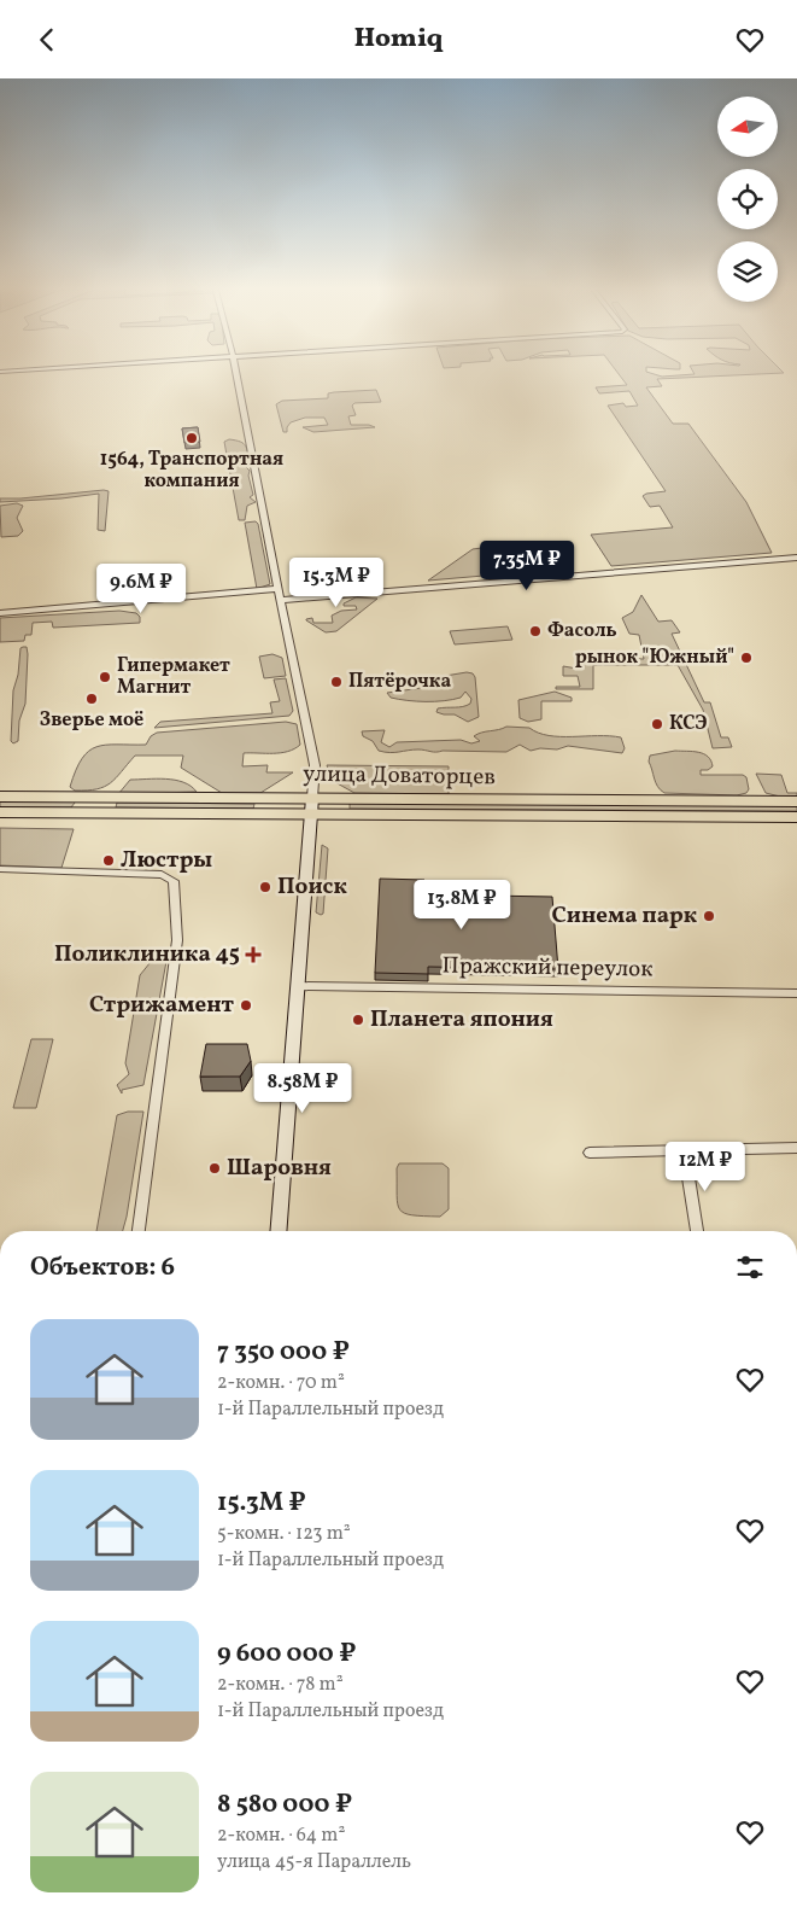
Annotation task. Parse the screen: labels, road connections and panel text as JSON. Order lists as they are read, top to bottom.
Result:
{
  "streets": {
    "main road": ["улица Доваторцев"],
    "street": ["Пражский переулок"]
  },
  "places": {
    "other": [
      "1564, Транспортная компания",
      "Фасоль",
      "рынок \"Южный\"",
      "Гипермакет Магнит",
      "Пятёрочка",
      "Зверье моё",
      "КСЭ",
      "Люстры",
      "Поиск",
      "Синема парк",
      "Стрижамент",
      "Планета япония",
      "Шаровня"
    ],
    "health": ["Поликлиника 45"]
  },
  "north": "left",
  "page": {
    "header": "Homiq",
    "price": [
      "7.35M ₽",
      "15.3M ₽",
      "9.6M ₽",
      "13.8M ₽",
      "8.58M ₽",
      "12M ₽"
    ],
    "heading": "Объектов: 6",
    "list": [
      {
        "name": "7 350 000 ₽",
        "note": "2-комн. · 70 m² · 1-й Параллельный проезд"
      },
      {
        "name": "15.3M ₽",
        "note": "5-комн. · 123 m² · 1-й Параллельный проезд"
      },
      {
        "name": "9 600 000 ₽",
        "note": "2-комн. · 78 m² · 1-й Параллельный проезд"
      },
      {
        "name": "8 580 000 ₽",
        "note": "2-комн. · 64 m² · улица 45-я Параллель"
      }
    ]
  }
}
